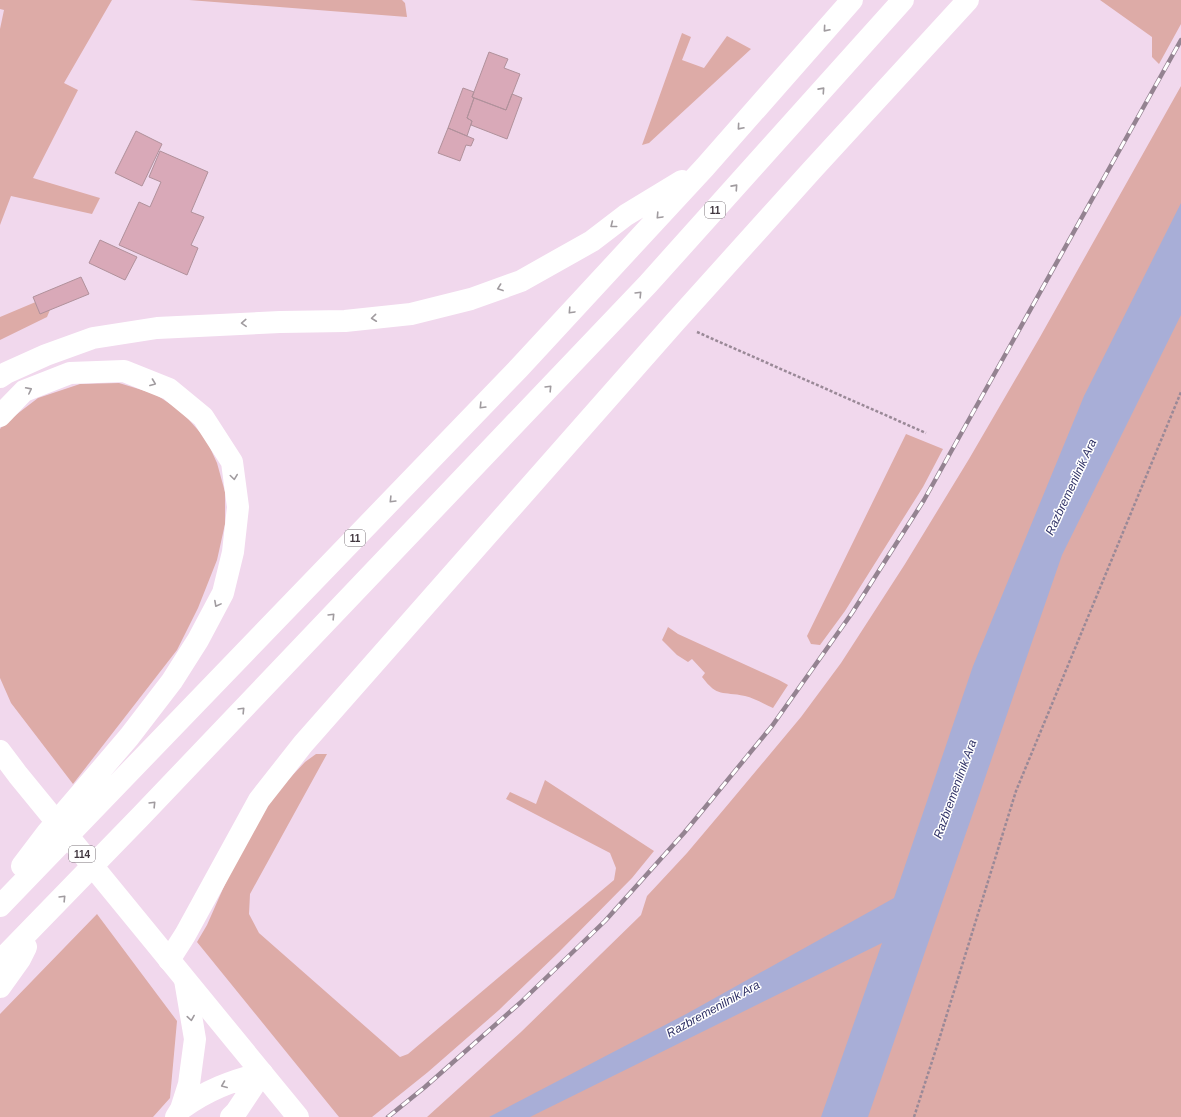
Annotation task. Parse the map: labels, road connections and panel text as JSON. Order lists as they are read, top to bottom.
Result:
{
  "streets": {
    "main road": ["11", "114"]
  },
  "water": ["Razbremenilnik Ara"]
}
